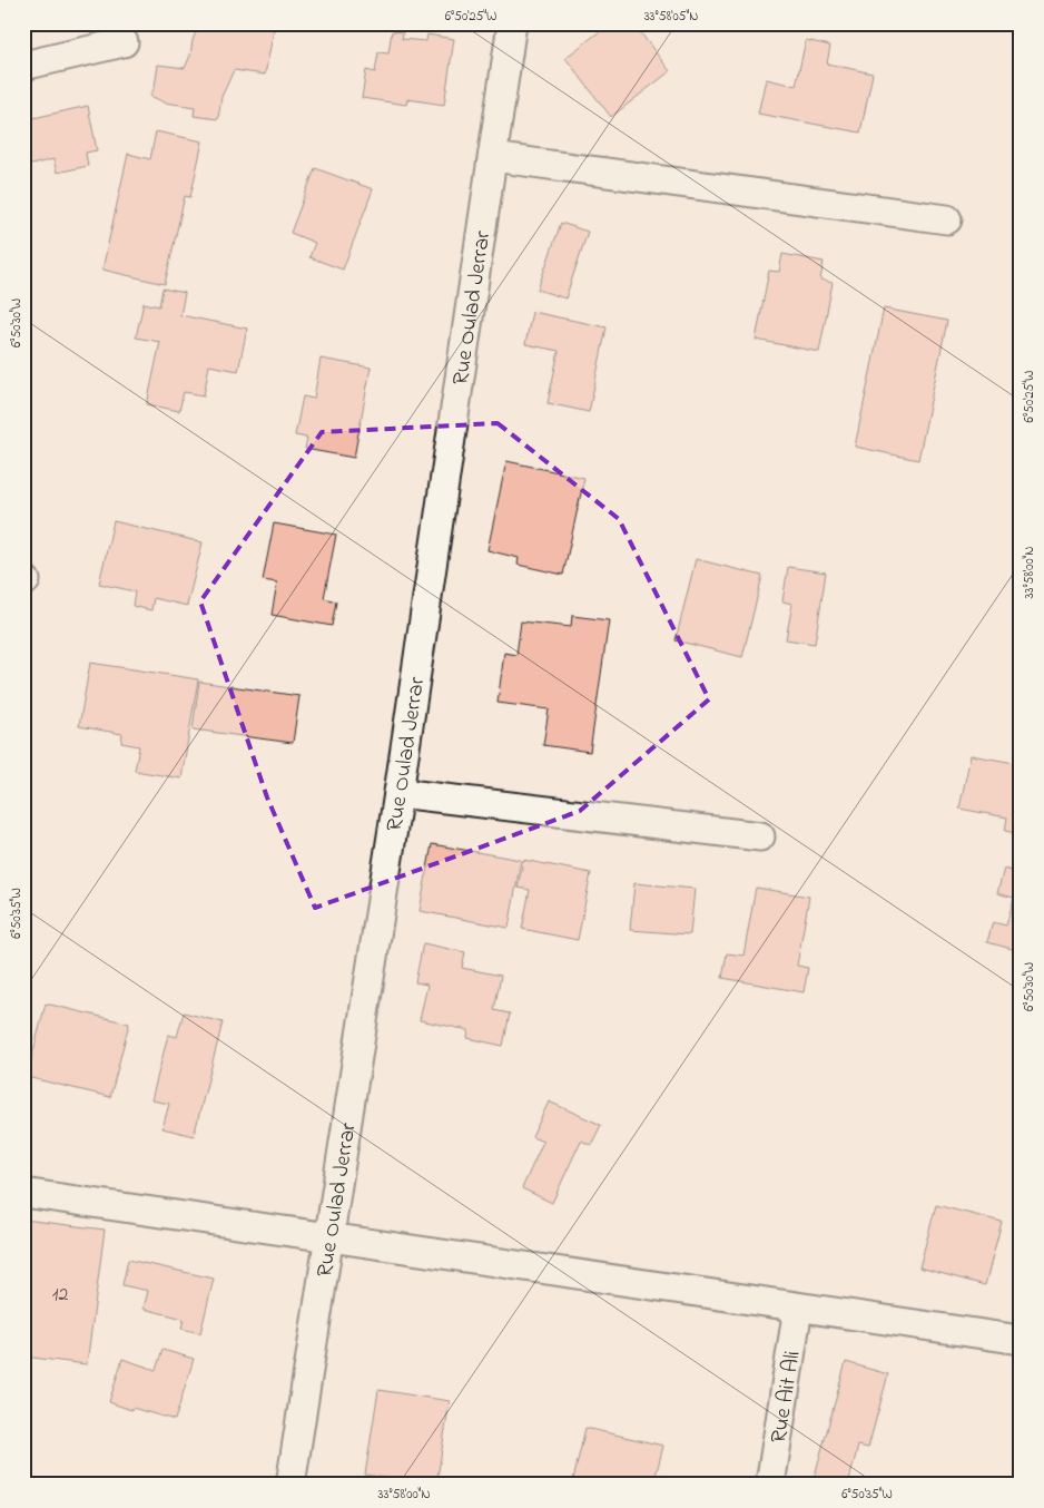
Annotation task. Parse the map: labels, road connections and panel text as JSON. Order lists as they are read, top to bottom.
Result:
{
  "streets": {
    "street": ["Rue Oulad Jerrar", "Rue Ait Ali"]
  },
  "house_numbers": ["12"],
  "coordinates": [
    "6°50'25\"W",
    "33°58'05\"N",
    "6°50'30\"W",
    "33°58'00\"N",
    "6°50'35\"W"
  ]
}
